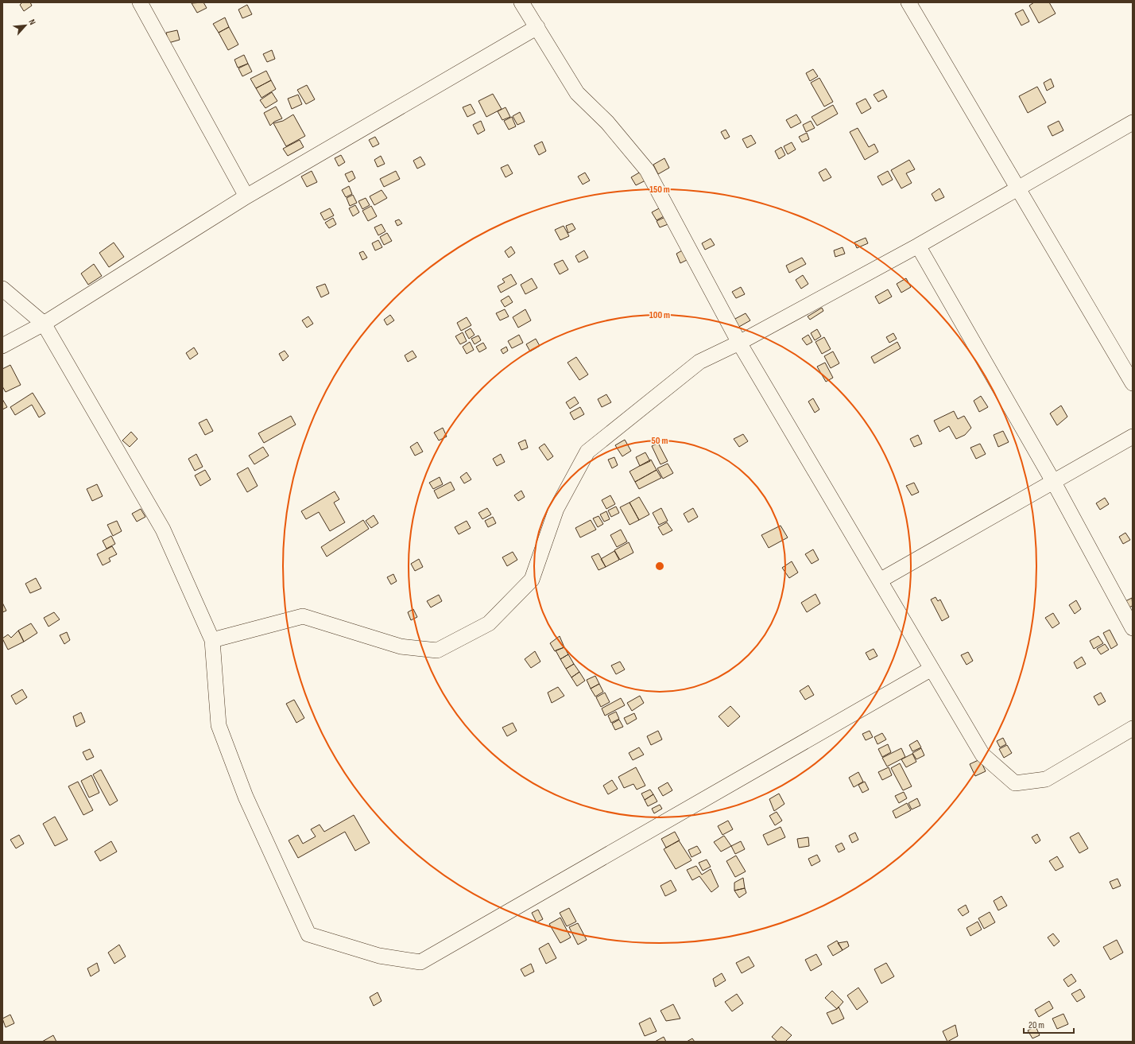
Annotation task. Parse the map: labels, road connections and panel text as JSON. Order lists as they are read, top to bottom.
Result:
{
  "scale_bar": "20 m",
  "north": "top right",
  "rings": ["150 m", "100 m", "50 m"]
}
